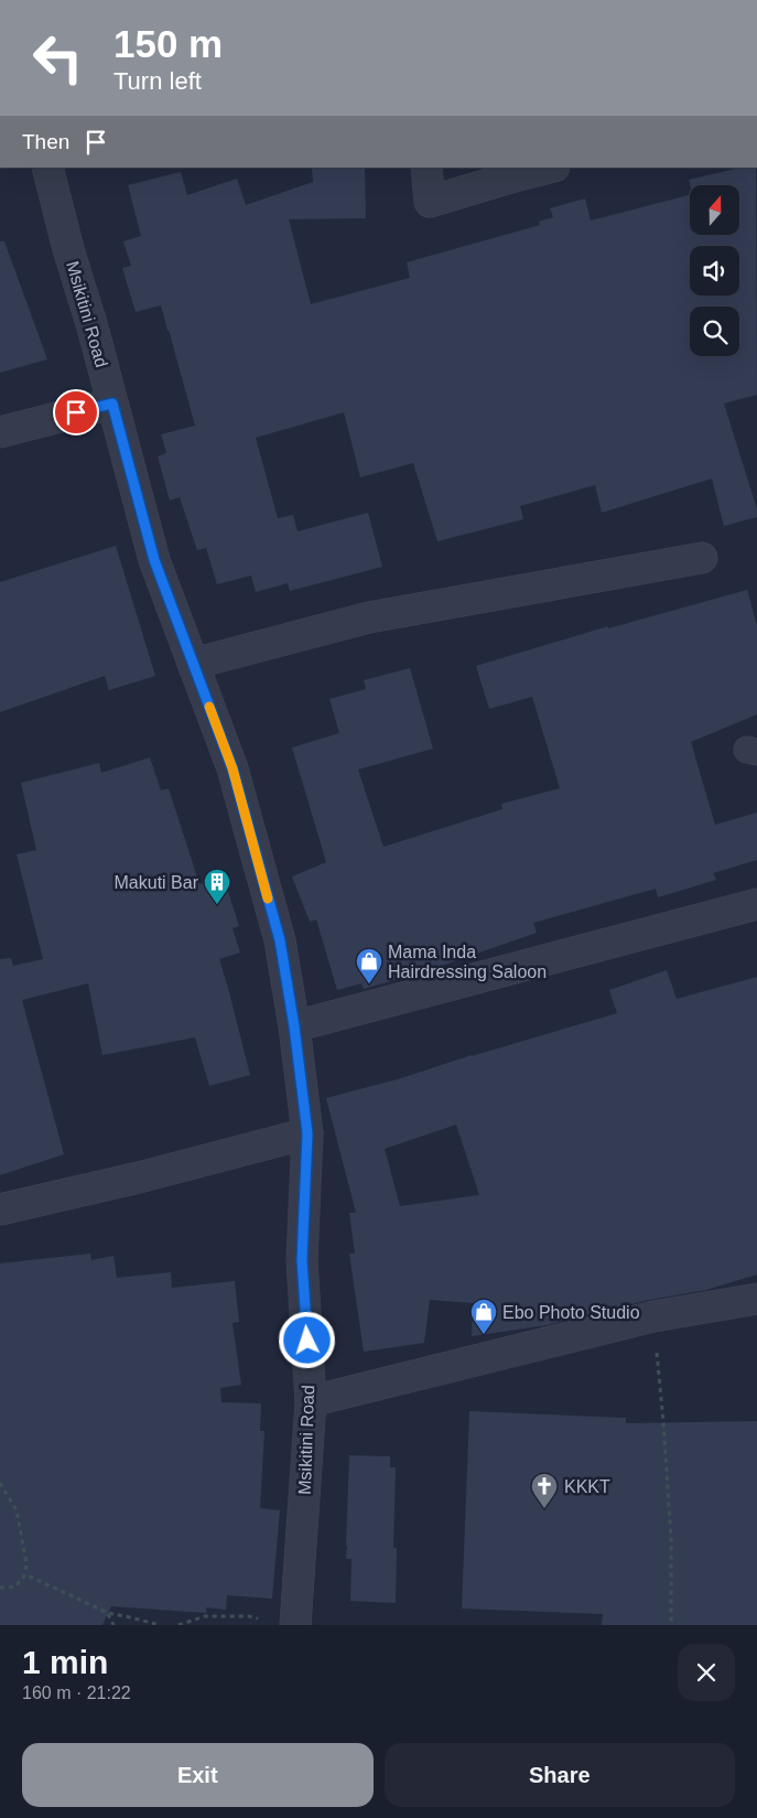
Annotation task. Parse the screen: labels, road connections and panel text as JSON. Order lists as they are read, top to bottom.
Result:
{
  "streets": {
    "street": ["Msikitini Road"]
  },
  "places": {
    "building": ["Makuti Bar"],
    "shop": ["Mama Inda Hairdressing Saloon", "Ebo Photo Studio"],
    "church": ["KKKT"]
  },
  "north": "top",
  "page": {
    "turn": ["150 m", "Turn left"],
    "then": "Then",
    "heading": ["1 min", "160 m · 21:22"],
    "buttons": ["Exit", "Share"]
  }
}
